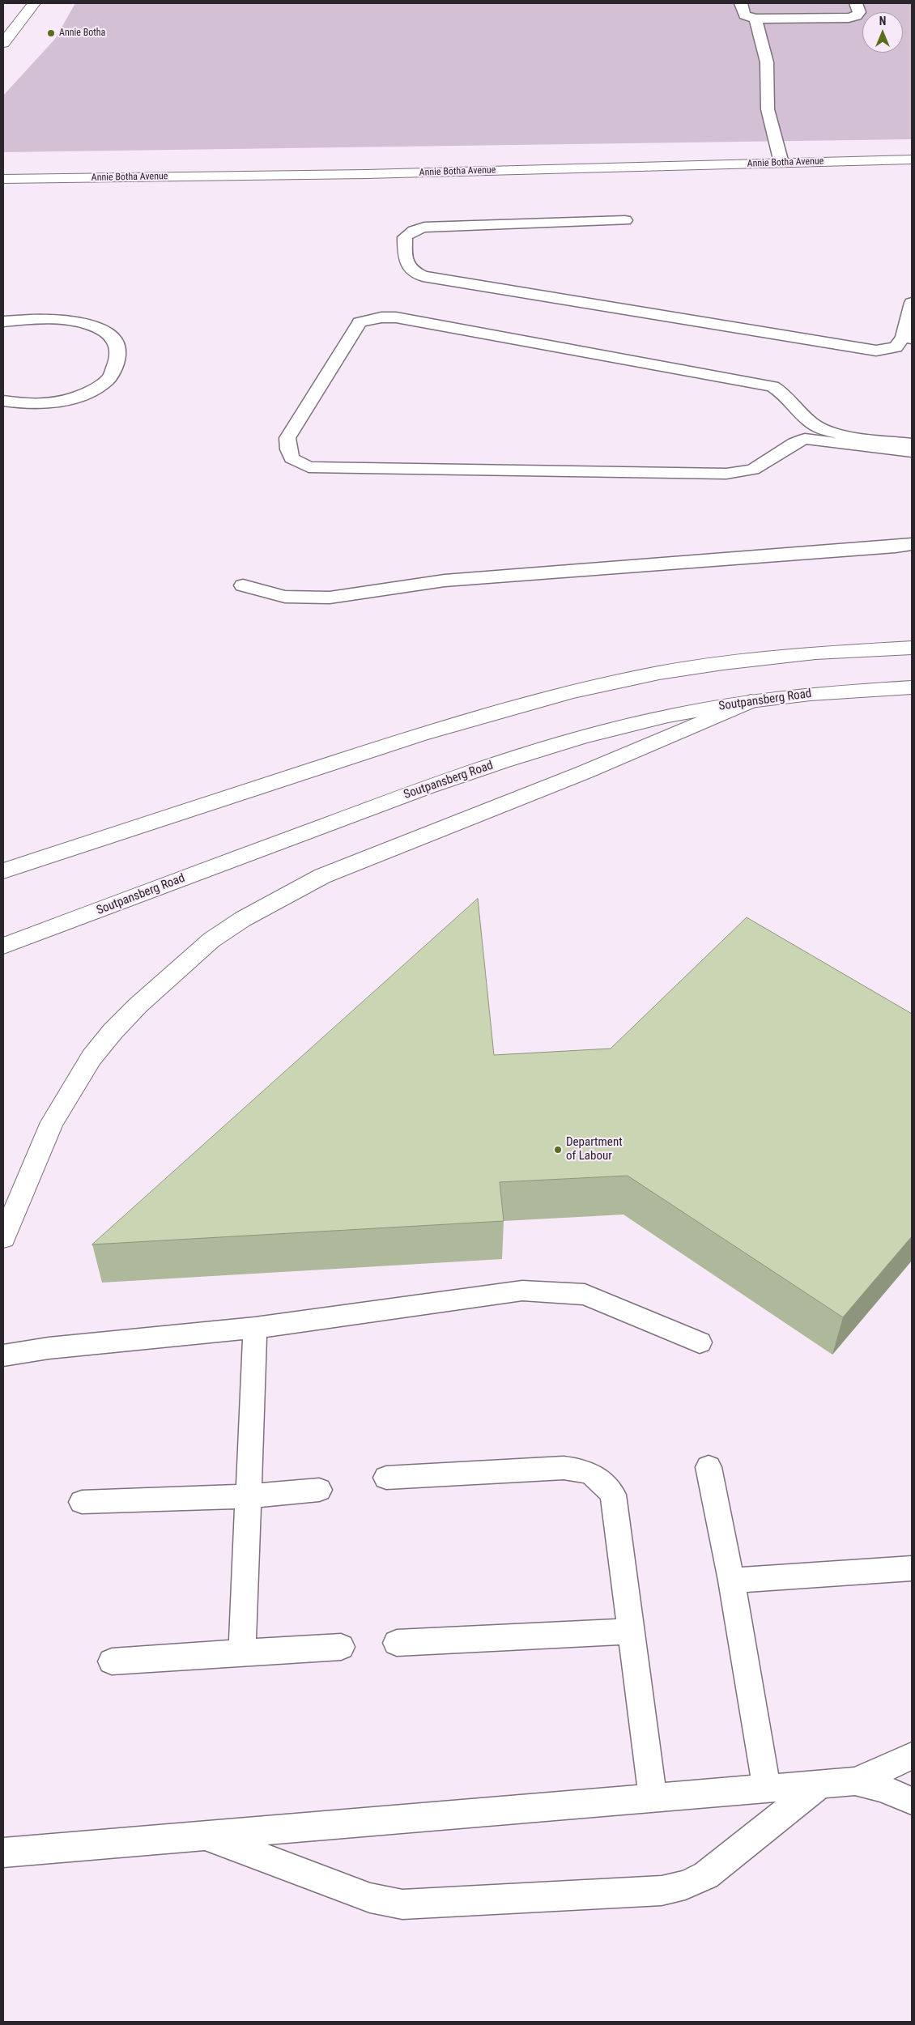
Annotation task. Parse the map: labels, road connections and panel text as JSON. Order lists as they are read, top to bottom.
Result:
{
  "streets": {
    "main road": ["Annie Botha Avenue", "Soutpansberg Road"]
  },
  "places": ["Annie Botha", "Department of Labour"],
  "north": "top"
}
